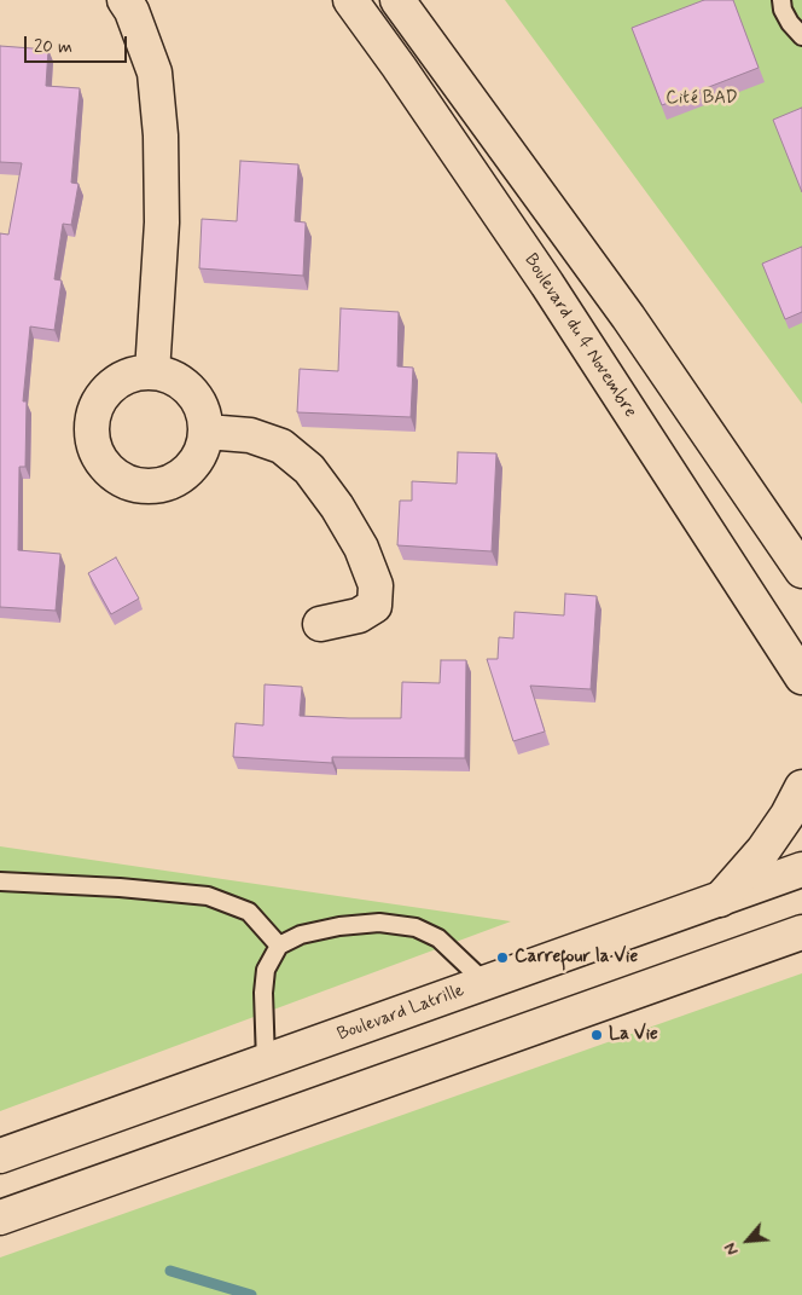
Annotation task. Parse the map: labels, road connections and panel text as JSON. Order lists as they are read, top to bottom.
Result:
{
  "streets": {
    "main road": ["Boulevard du 4 Novembre", "Boulevard Latrille"]
  },
  "parks": ["Cité BAD"],
  "places": ["Carrefour la Vie", "La Vie"],
  "scale_bar": "20 m",
  "north": "bottom left"
}
